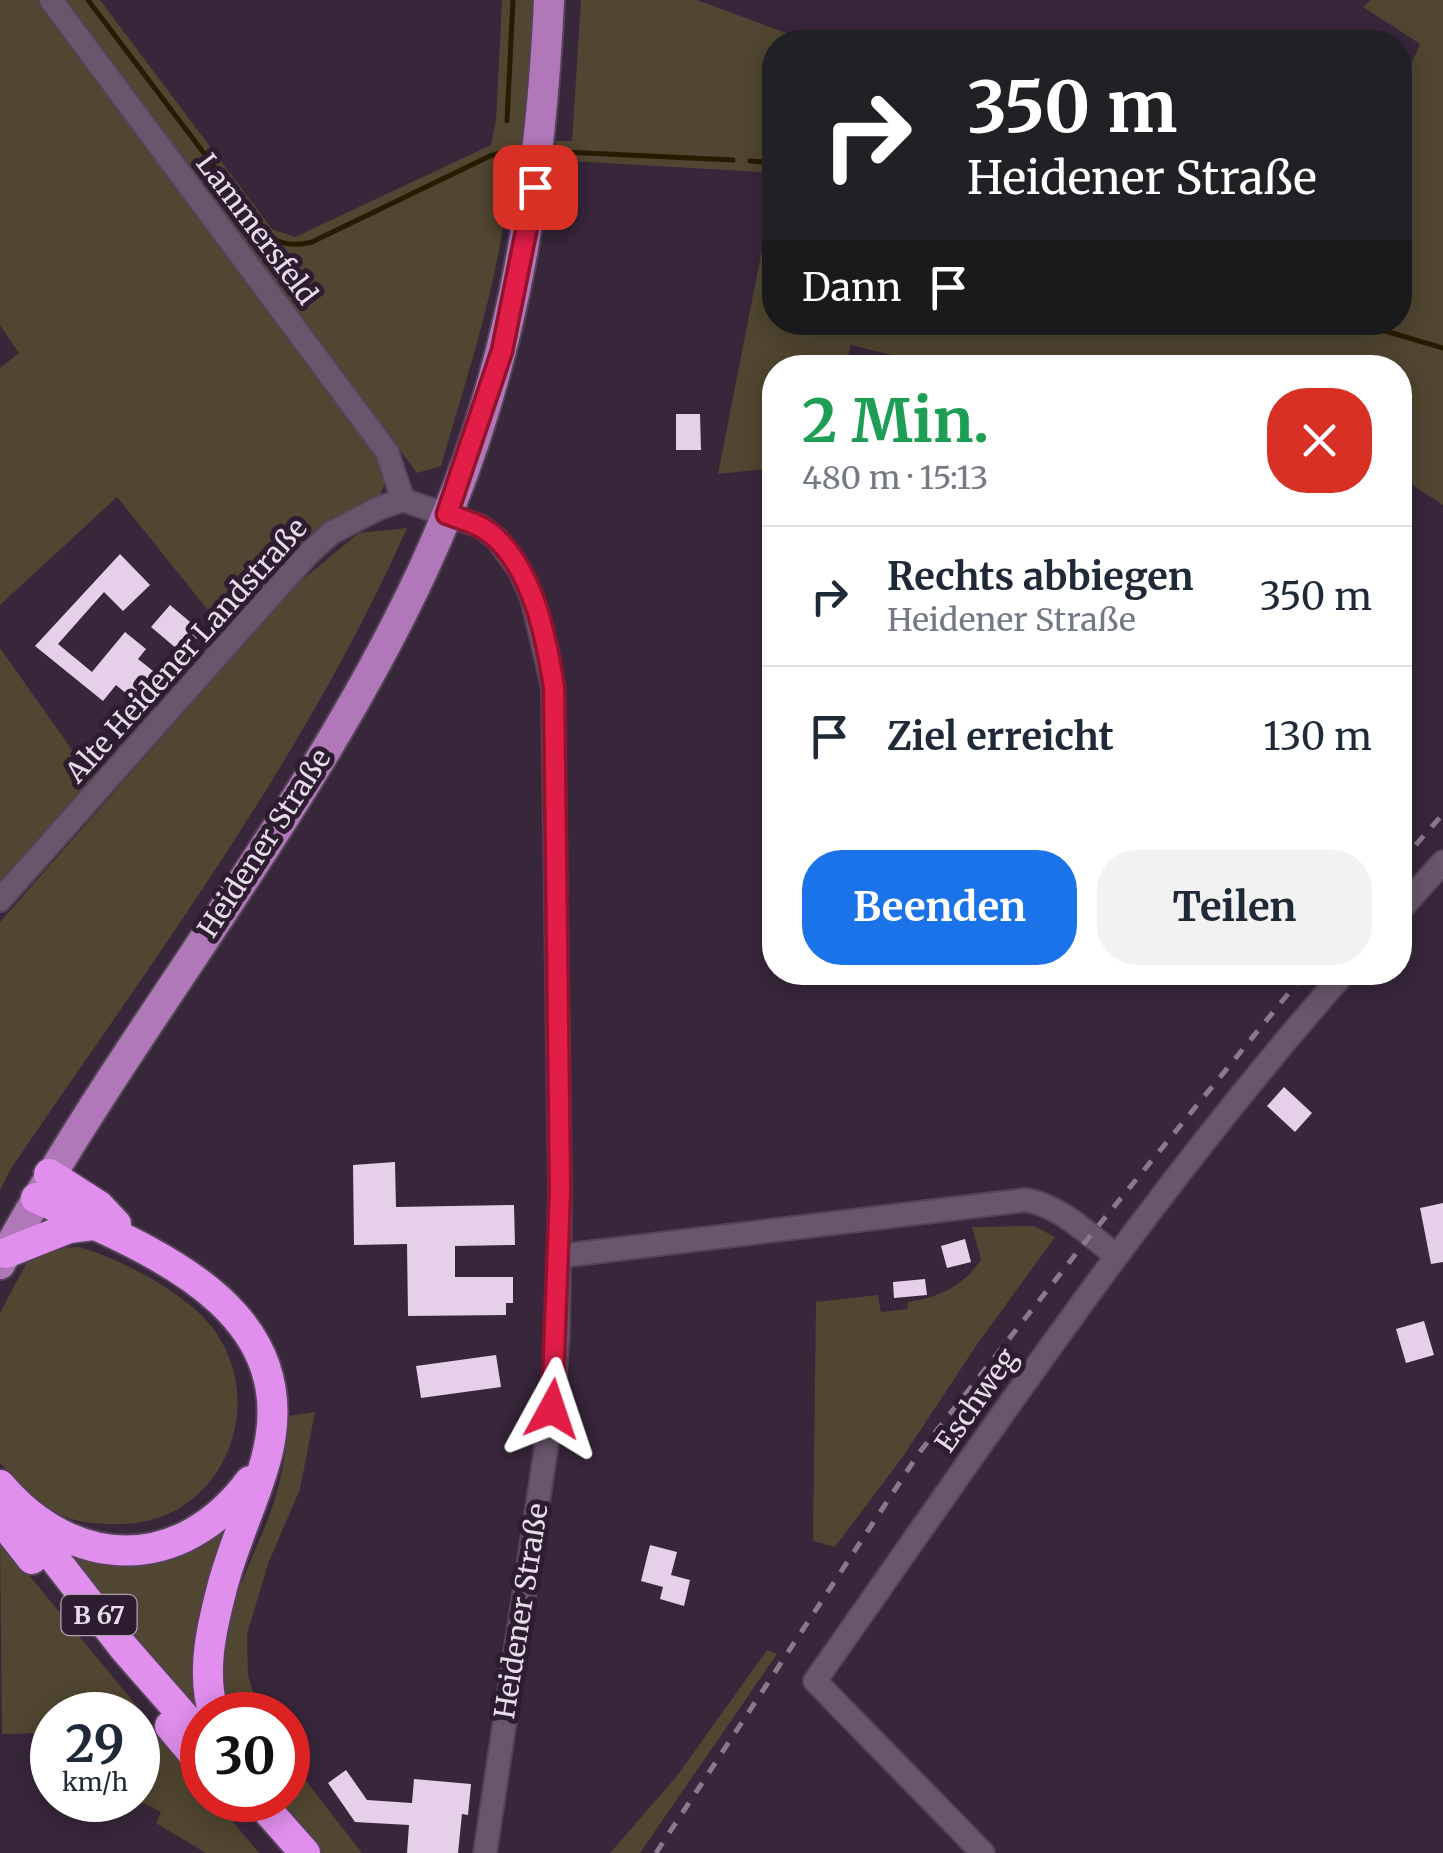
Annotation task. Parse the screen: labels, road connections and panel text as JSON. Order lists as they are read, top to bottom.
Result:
{
  "streets": {
    "highway": ["B 67"],
    "main road": ["Heidener Straße"],
    "street": ["Lammersfeld", "Alte Heidener Landstraße", "Eschweg"]
  },
  "crossings": [
    ["Lammersfeld", "Alte Heidener Landstraße"]
  ],
  "page": {
    "turn": ["350 m", "Heidener Straße"],
    "then": "Dann",
    "heading": ["2 Min.", "480 m · 15:13"],
    "list": [
      {
        "name": "Rechts abbiegen",
        "note": "Heidener Straße",
        "value": "350 m"
      },
      {
        "name": "Ziel erreicht",
        "value": "130 m"
      }
    ],
    "buttons": ["Beenden", "Teilen"],
    "speed": "29 km/h",
    "limit": "30"
  }
}
